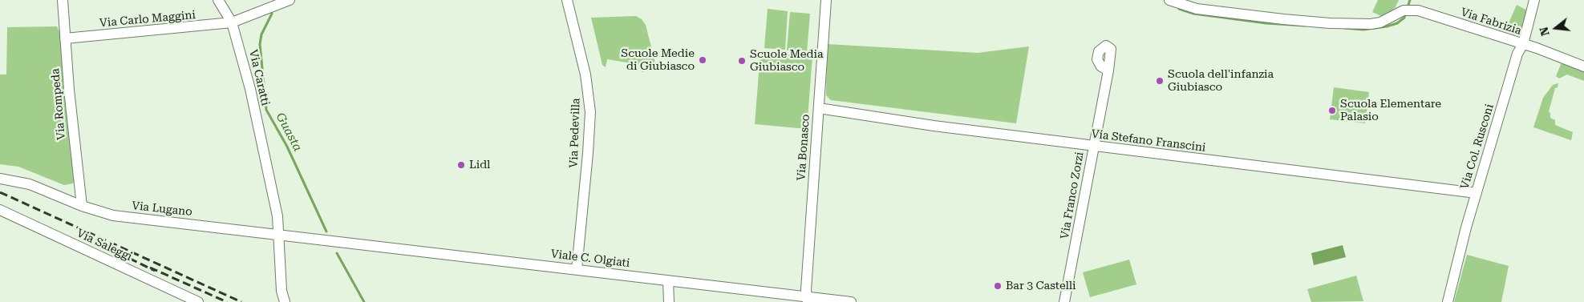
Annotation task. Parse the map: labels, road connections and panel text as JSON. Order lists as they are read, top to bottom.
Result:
{
  "streets": {
    "street": [
      "Via Carlo Maggini",
      "Via Fabrizia",
      "Via Caratti",
      "Via Rompeda",
      "Via Pedevilla",
      "Via Stefano Franscini",
      "Via Col. Rusconi",
      "Via Bonasco",
      "Via Franco Zorzi",
      "Via Lugano",
      "Via Saleggi",
      "Viale C. Olgiati"
    ]
  },
  "crossings": [
    ["Via Carlo Maggini", "Via Caratti"],
    ["Via Carlo Maggini", "Via Rompeda"],
    ["Via Fabrizia", "Via Col. Rusconi"],
    ["Via Caratti", "Via Lugano"],
    ["Via Rompeda", "Via Lugano"],
    ["Via Pedevilla", "Viale C. Olgiati"],
    ["Via Stefano Franscini", "Via Col. Rusconi"],
    ["Via Stefano Franscini", "Via Bonasco"],
    ["Via Stefano Franscini", "Via Franco Zorzi"],
    ["Via Bonasco", "Viale C. Olgiati"],
    ["Via Lugano", "Viale C. Olgiati"]
  ],
  "water": ["Guasta"],
  "places": [
    "Scuole Medie di Giubiasco",
    "Scuole Media Giubiasco",
    "Scuola dell'infanzia Giubiasco",
    "Scuola Elementare Palasio",
    "Lidl",
    "Bar 3 Castelli"
  ],
  "north": "left"
}
